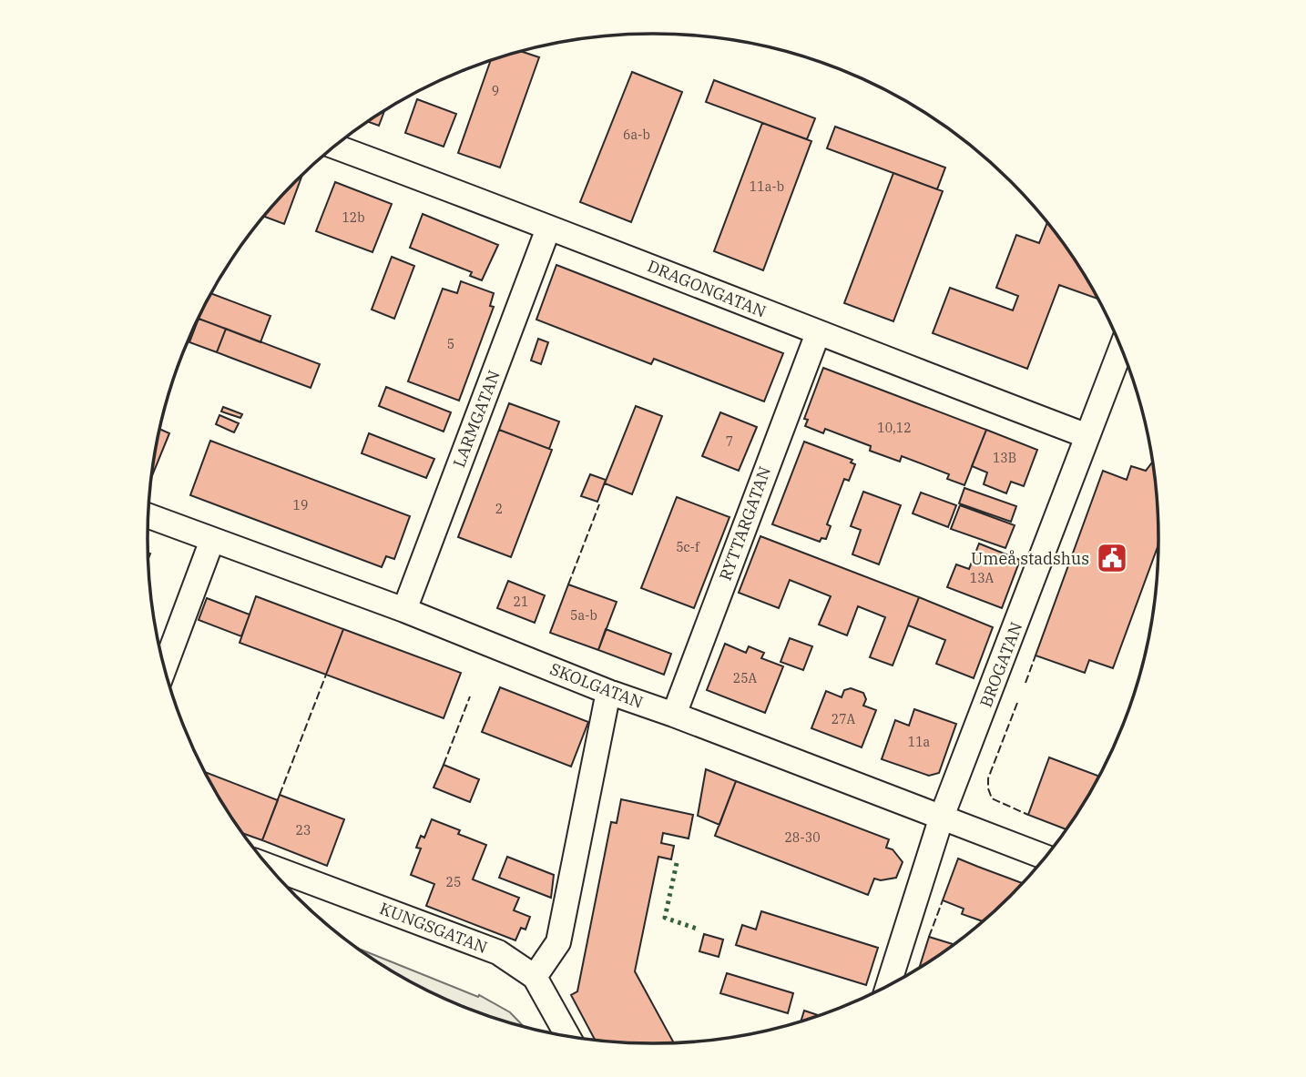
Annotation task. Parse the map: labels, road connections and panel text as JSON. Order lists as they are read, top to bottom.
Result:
{
  "streets": {
    "street": [
      "DRAGONGATAN",
      "LARMGATAN",
      "RYTTARGATAN",
      "BROGATAN",
      "SKOLGATAN",
      "KUNGSGATAN"
    ]
  },
  "crossings": [
    ["DRAGONGATAN", "LARMGATAN"],
    ["DRAGONGATAN", "RYTTARGATAN"],
    ["DRAGONGATAN", "BROGATAN"],
    ["LARMGATAN", "SKOLGATAN"],
    ["RYTTARGATAN", "SKOLGATAN"],
    ["BROGATAN", "SKOLGATAN"]
  ],
  "places": {
    "public building": ["Umeå stadshus"]
  },
  "house_numbers": [
    "9",
    "6a-b",
    "11a-b",
    "12b",
    "5",
    "10,12",
    "7",
    "13B",
    "19",
    "2",
    "5c-f",
    "13A",
    "21",
    "5a-b",
    "25A",
    "27A",
    "11a",
    "23",
    "28-30",
    "25"
  ]
}
